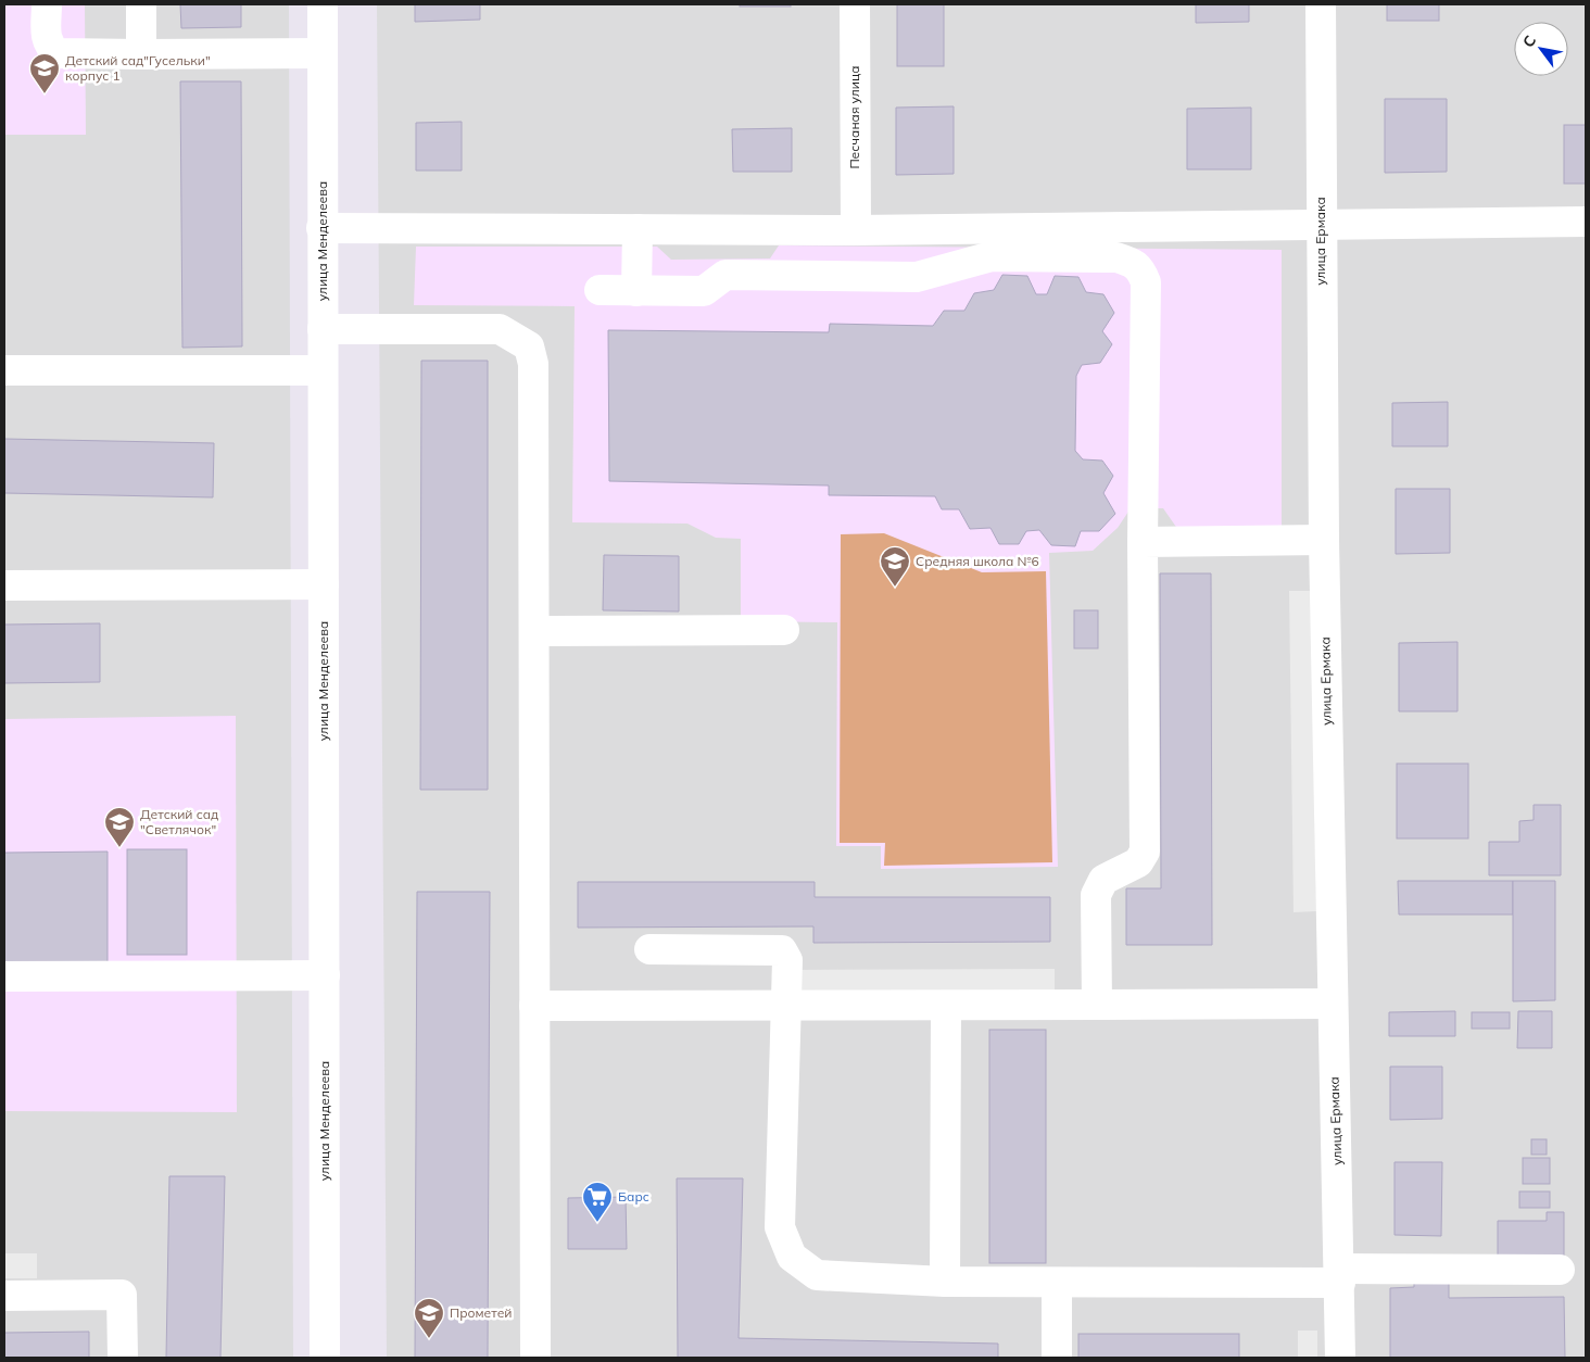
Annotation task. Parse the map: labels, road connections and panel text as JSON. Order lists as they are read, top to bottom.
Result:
{
  "streets": {
    "street": ["Песчаная улица", "улица Менделеева", "улица Ермака"]
  },
  "places": {
    "school or university": [
      "Детский сад\"Гусельки\" корпус 1",
      "Средняя школа №6",
      "Детский сад \"Светлячок\"",
      "Прометей"
    ],
    "supermarket": ["Барс"]
  },
  "north": "top left"
}
